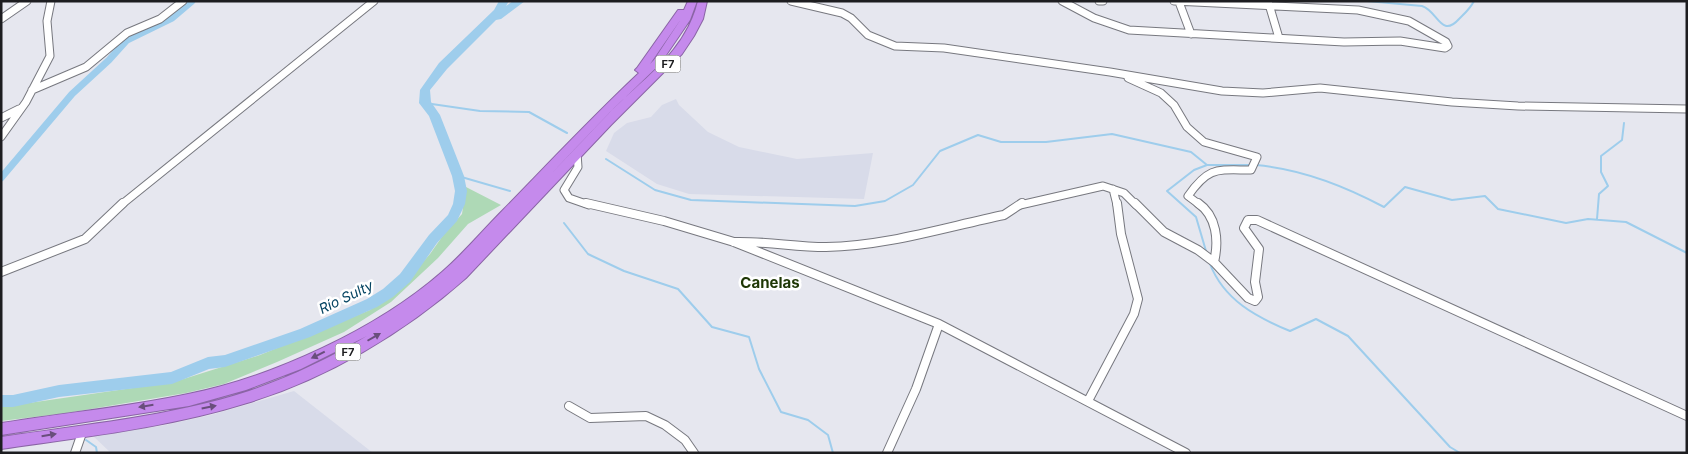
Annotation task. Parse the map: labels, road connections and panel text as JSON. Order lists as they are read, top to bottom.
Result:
{
  "streets": {
    "highway": ["F7"]
  },
  "districts": ["Canelas"],
  "water": ["Río Sulty"]
}
